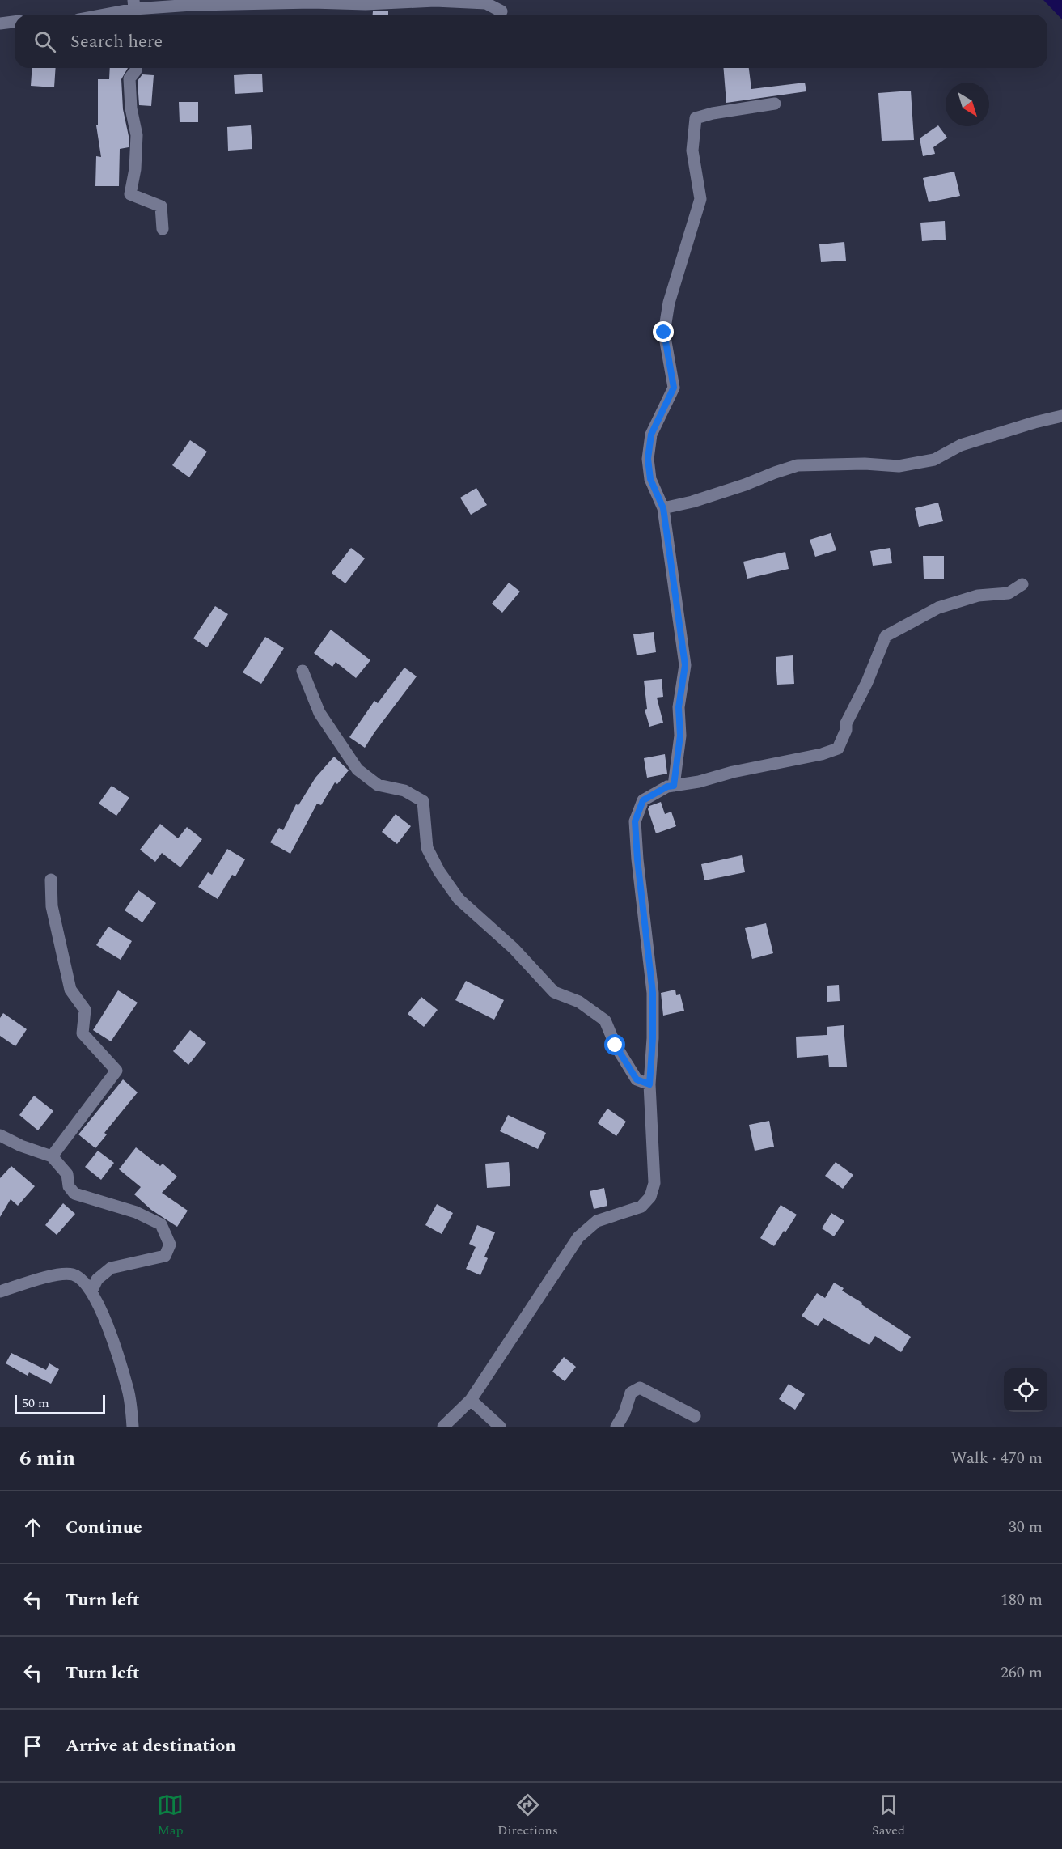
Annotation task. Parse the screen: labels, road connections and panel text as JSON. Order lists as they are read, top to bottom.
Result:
{
  "scale_bar": "50 m",
  "north": "bottom right",
  "page": {
    "search": "Search here",
    "scale": "50 m",
    "heading": ["6 min", "Walk · 470 m"],
    "list": [
      ["Continue", "30 m"],
      ["Turn left", "180 m"],
      ["Turn left", "260 m"],
      "Arrive at destination"
    ],
    "nav": ["Map", "Directions", "Saved"]
  }
}
